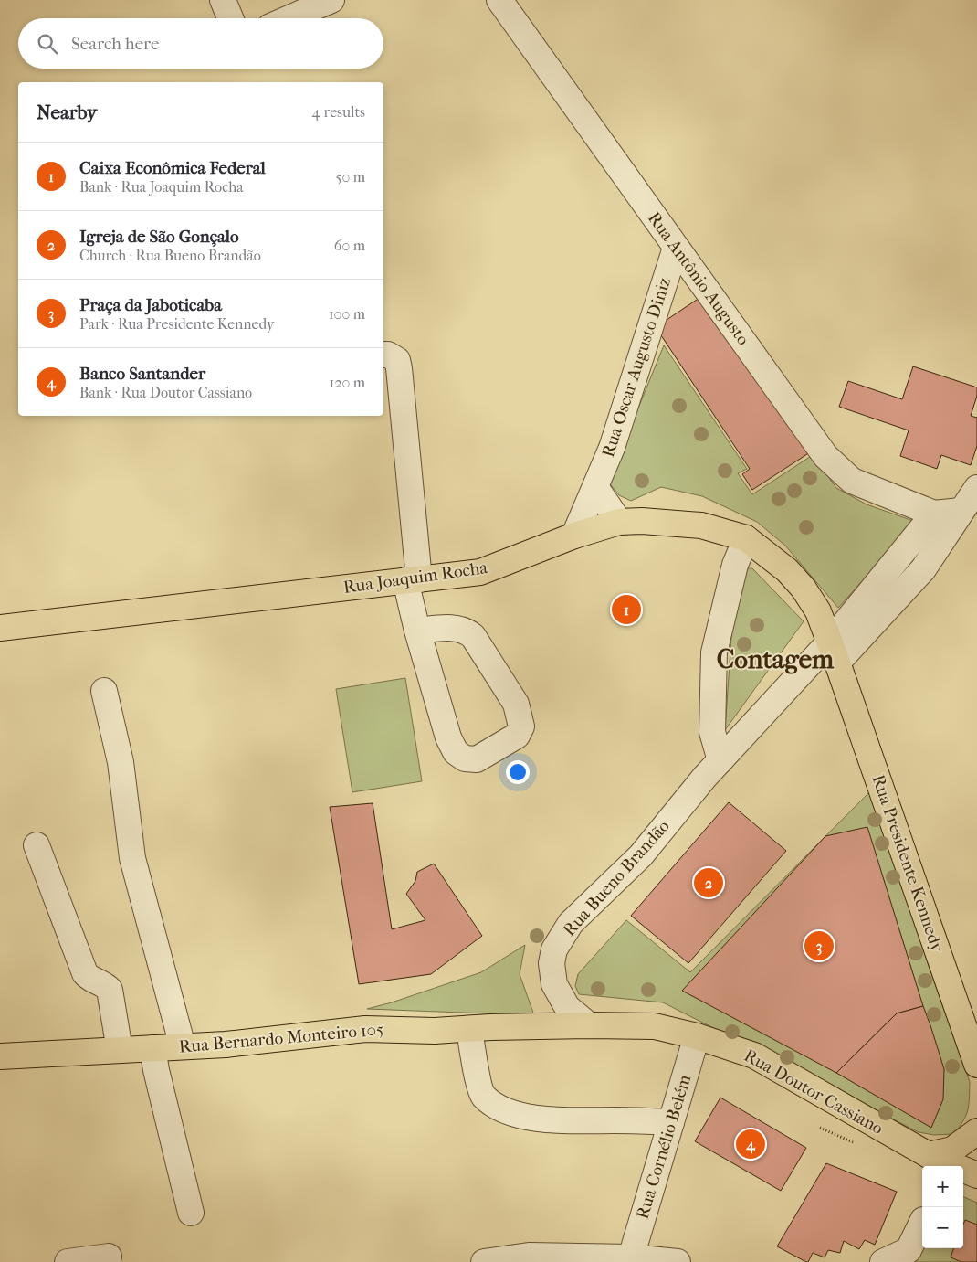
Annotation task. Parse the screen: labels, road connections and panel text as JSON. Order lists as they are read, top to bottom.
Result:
{
  "streets": {
    "main road": [
      "Rua Joaquim Rocha",
      "Rua Presidente Kennedy",
      "Rua Bernardo Monteiro 105",
      "Rua Doutor Cassiano"
    ],
    "street": [
      "Rua Antônio Augusto",
      "Rua Oscar Augusto Diniz",
      "Rua Bueno Brandão",
      "Rua Cornélio Belém"
    ]
  },
  "crossings": [
    ["Rua Antônio Augusto", "Rua Oscar Augusto Diniz"],
    ["Rua Antônio Augusto", "Rua Bueno Brandão"],
    ["Rua Oscar Augusto Diniz", "Rua Joaquim Rocha"],
    ["Rua Joaquim Rocha", "Rua Presidente Kennedy"],
    ["Rua Joaquim Rocha", "Rua Bueno Brandão"],
    ["Rua Presidente Kennedy", "Rua Bueno Brandão"],
    ["Rua Bueno Brandão", "Rua Bernardo Monteiro 105"],
    ["Rua Bueno Brandão", "Rua Doutor Cassiano"],
    ["Rua Bernardo Monteiro 105", "Rua Doutor Cassiano"],
    ["Rua Doutor Cassiano", "Rua Cornélio Belém"]
  ],
  "districts": ["Contagem"],
  "page": {
    "search": "Search here",
    "heading": ["Nearby", "4 results"],
    "list": [
      {
        "mark": "1",
        "name": "Caixa Econômica Federal",
        "note": "Bank · Rua Joaquim Rocha",
        "value": "50 m"
      },
      {
        "mark": "2",
        "name": "Igreja de São Gonçalo",
        "note": "Church · Rua Bueno Brandão",
        "value": "60 m"
      },
      {
        "mark": "3",
        "name": "Praça da Jaboticaba",
        "note": "Park · Rua Presidente Kennedy",
        "value": "100 m"
      },
      {
        "mark": "4",
        "name": "Banco Santander",
        "note": "Bank · Rua Doutor Cassiano",
        "value": "120 m"
      }
    ],
    "pins": [
      "1",
      "2",
      "3",
      "4"
    ],
    "map_buttons": ["+", "−"]
  }
}
